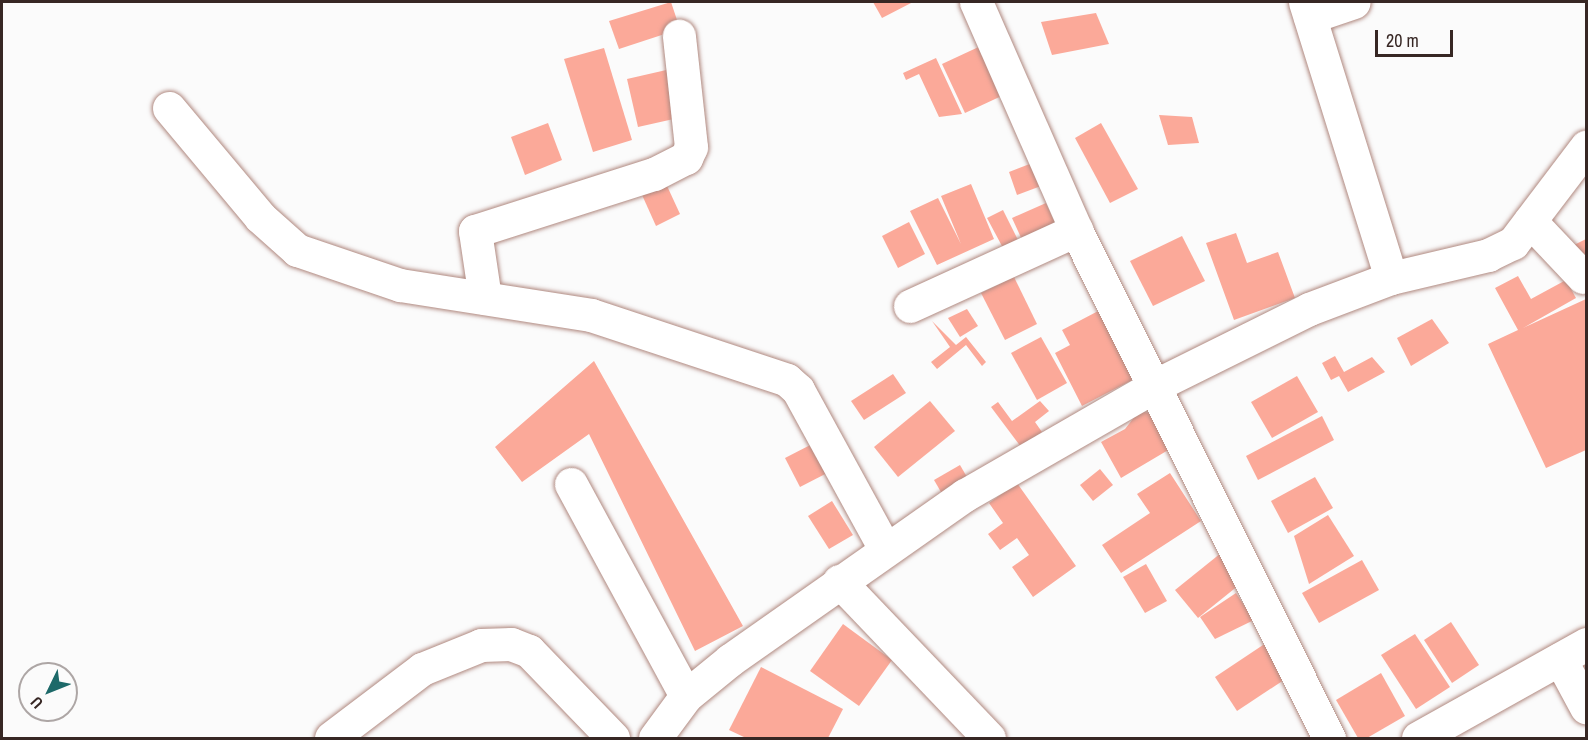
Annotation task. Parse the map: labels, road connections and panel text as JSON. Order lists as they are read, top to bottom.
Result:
{
  "scale_bar": "20 m",
  "north": "bottom left"
}
